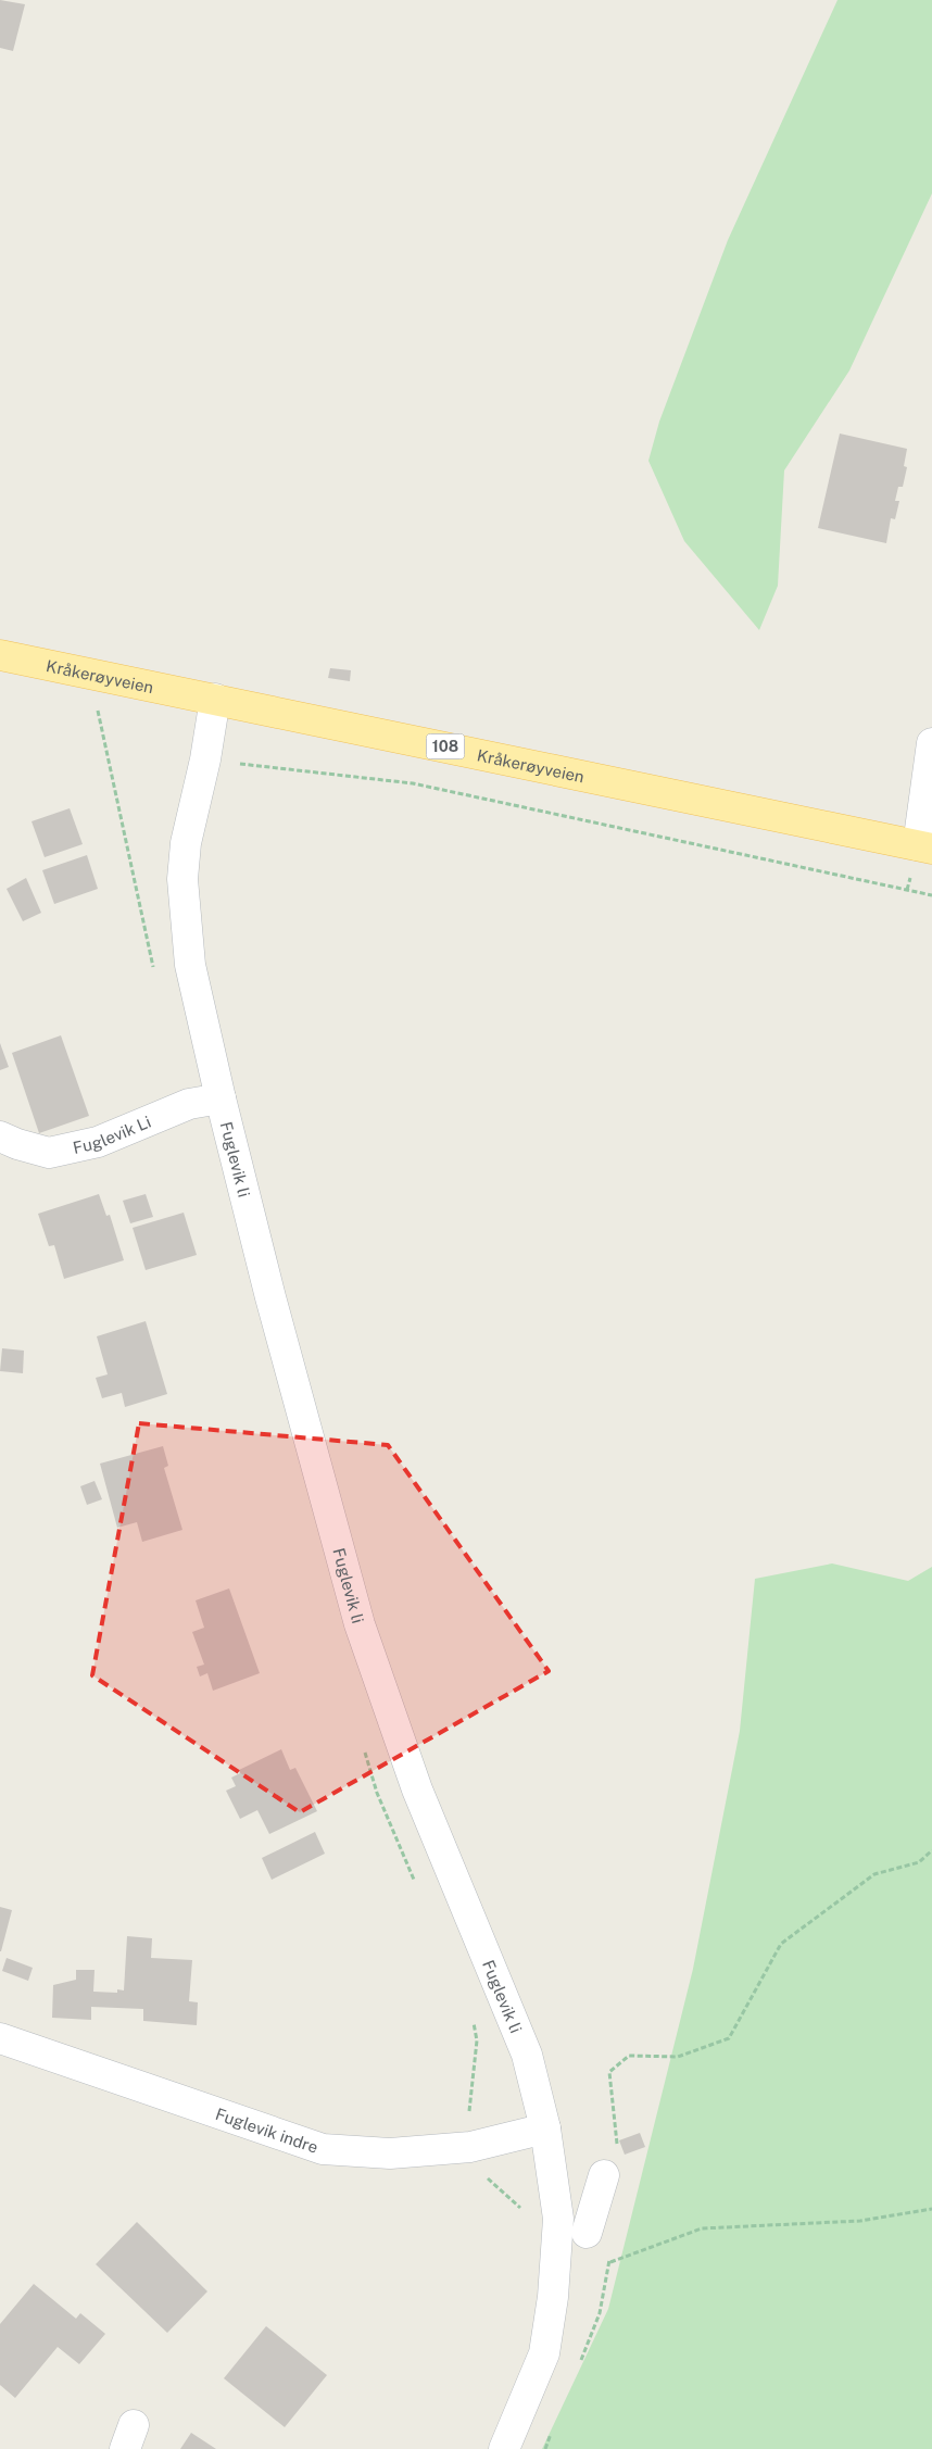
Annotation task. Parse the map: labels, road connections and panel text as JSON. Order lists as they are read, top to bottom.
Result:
{
  "streets": {
    "main road": ["Kråkerøyveien", "108"],
    "street": ["Fuglevik Li", "Fuglevik li", "Fuglevik indre"]
  },
  "crossings": [
    ["Kråkerøyveien", "Fuglevik li"],
    ["Fuglevik Li", "Fuglevik li"],
    ["Fuglevik li", "Fuglevik indre"]
  ]
}
